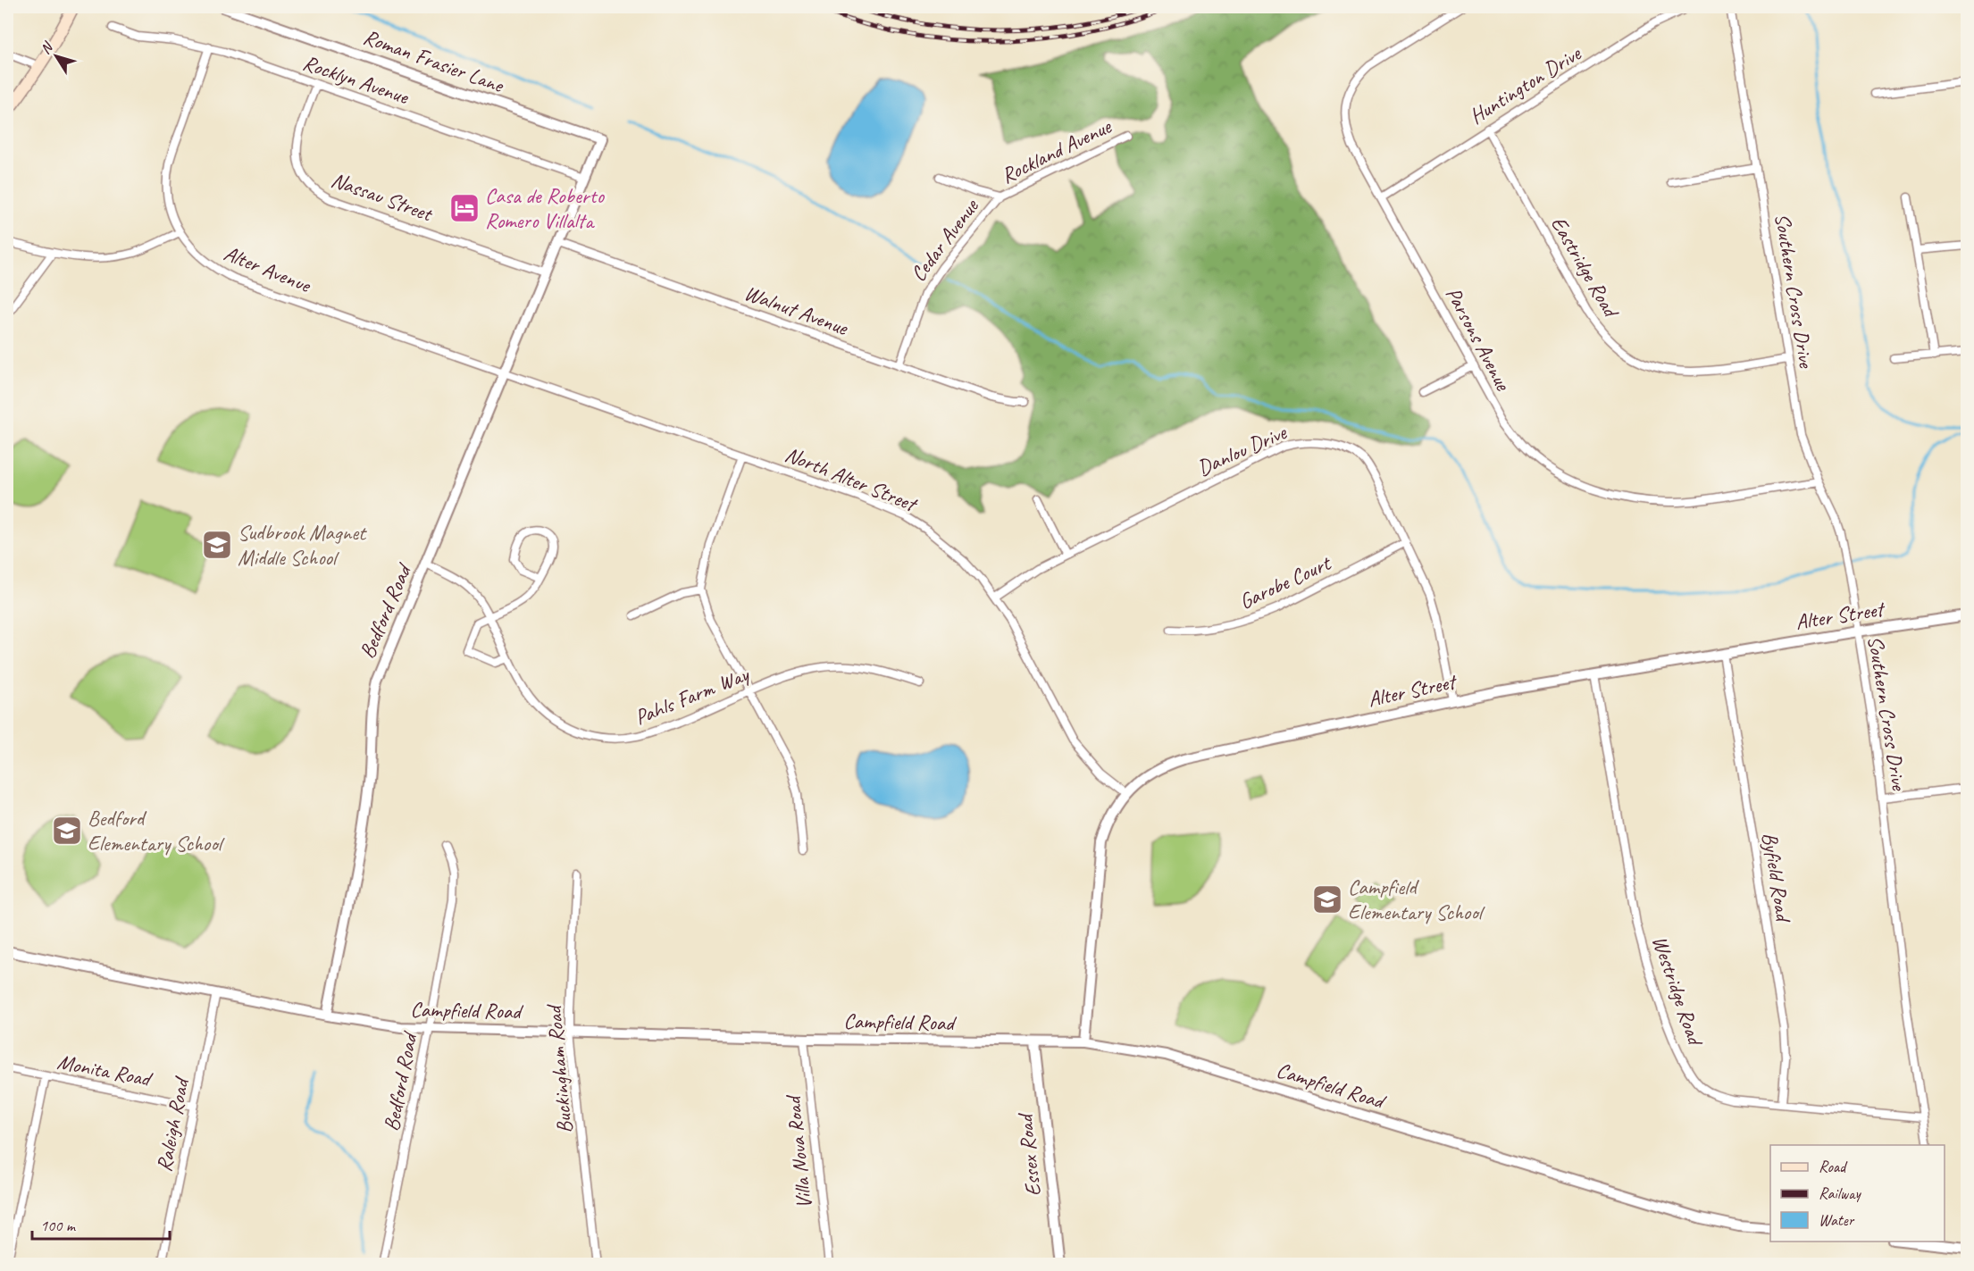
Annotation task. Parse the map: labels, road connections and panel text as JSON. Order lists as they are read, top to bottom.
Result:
{
  "streets": {
    "street": [
      "Roman Frasier Lane",
      "Rocklyn Avenue",
      "Huntington Drive",
      "Rockland Avenue",
      "Nassau Street",
      "Cedar Avenue",
      "Eastridge Road",
      "Alter Avenue",
      "Southern Cross Drive",
      "Walnut Avenue",
      "Parsons Avenue",
      "Danlou Drive",
      "North Alter Street",
      "Garobe Court",
      "Bedford Road",
      "Alter Street",
      "Pahls Farm Way",
      "Byfield Road",
      "Westridge Road",
      "Campfield Road",
      "Monita Road",
      "Buckingham Road",
      "Raleigh Road",
      "Villa Nova Road",
      "Essex Road"
    ]
  },
  "crossings": [
    ["Roman Frasier Lane", "Bedford Road"],
    ["Rocklyn Avenue", "Nassau Street"],
    ["Rocklyn Avenue", "Alter Avenue"],
    ["Rocklyn Avenue", "Bedford Road"],
    ["Huntington Drive", "Eastridge Road"],
    ["Huntington Drive", "Parsons Avenue"],
    ["Rockland Avenue", "Cedar Avenue"],
    ["Nassau Street", "Bedford Road"],
    ["Cedar Avenue", "Walnut Avenue"],
    ["Eastridge Road", "Southern Cross Drive"],
    ["Alter Avenue", "North Alter Street"],
    ["Alter Avenue", "Bedford Road"],
    ["Southern Cross Drive", "Parsons Avenue"],
    ["Southern Cross Drive", "Alter Street"],
    ["Southern Cross Drive", "Westridge Road"],
    ["Walnut Avenue", "Bedford Road"],
    ["Danlou Drive", "North Alter Street"],
    ["Danlou Drive", "Garobe Court"],
    ["Danlou Drive", "Alter Street"],
    ["North Alter Street", "Bedford Road"],
    ["North Alter Street", "Alter Street"],
    ["Bedford Road", "Pahls Farm Way"],
    ["Bedford Road", "Campfield Road"],
    ["Alter Street", "Byfield Road"],
    ["Alter Street", "Westridge Road"],
    ["Alter Street", "Campfield Road"],
    ["Byfield Road", "Westridge Road"],
    ["Campfield Road", "Buckingham Road"],
    ["Campfield Road", "Raleigh Road"],
    ["Campfield Road", "Villa Nova Road"],
    ["Campfield Road", "Essex Road"],
    ["Monita Road", "Raleigh Road"]
  ],
  "places": {
    "hotel": ["Casa de Roberto Romero Villalta"],
    "school or university": ["Sudbrook Magnet Middle School", "Bedford Elementary School", "Campfield Elementary School"]
  },
  "legend": ["Road", "Railway", "Water"],
  "scale_bar": "100 m",
  "north": "top left"
}
